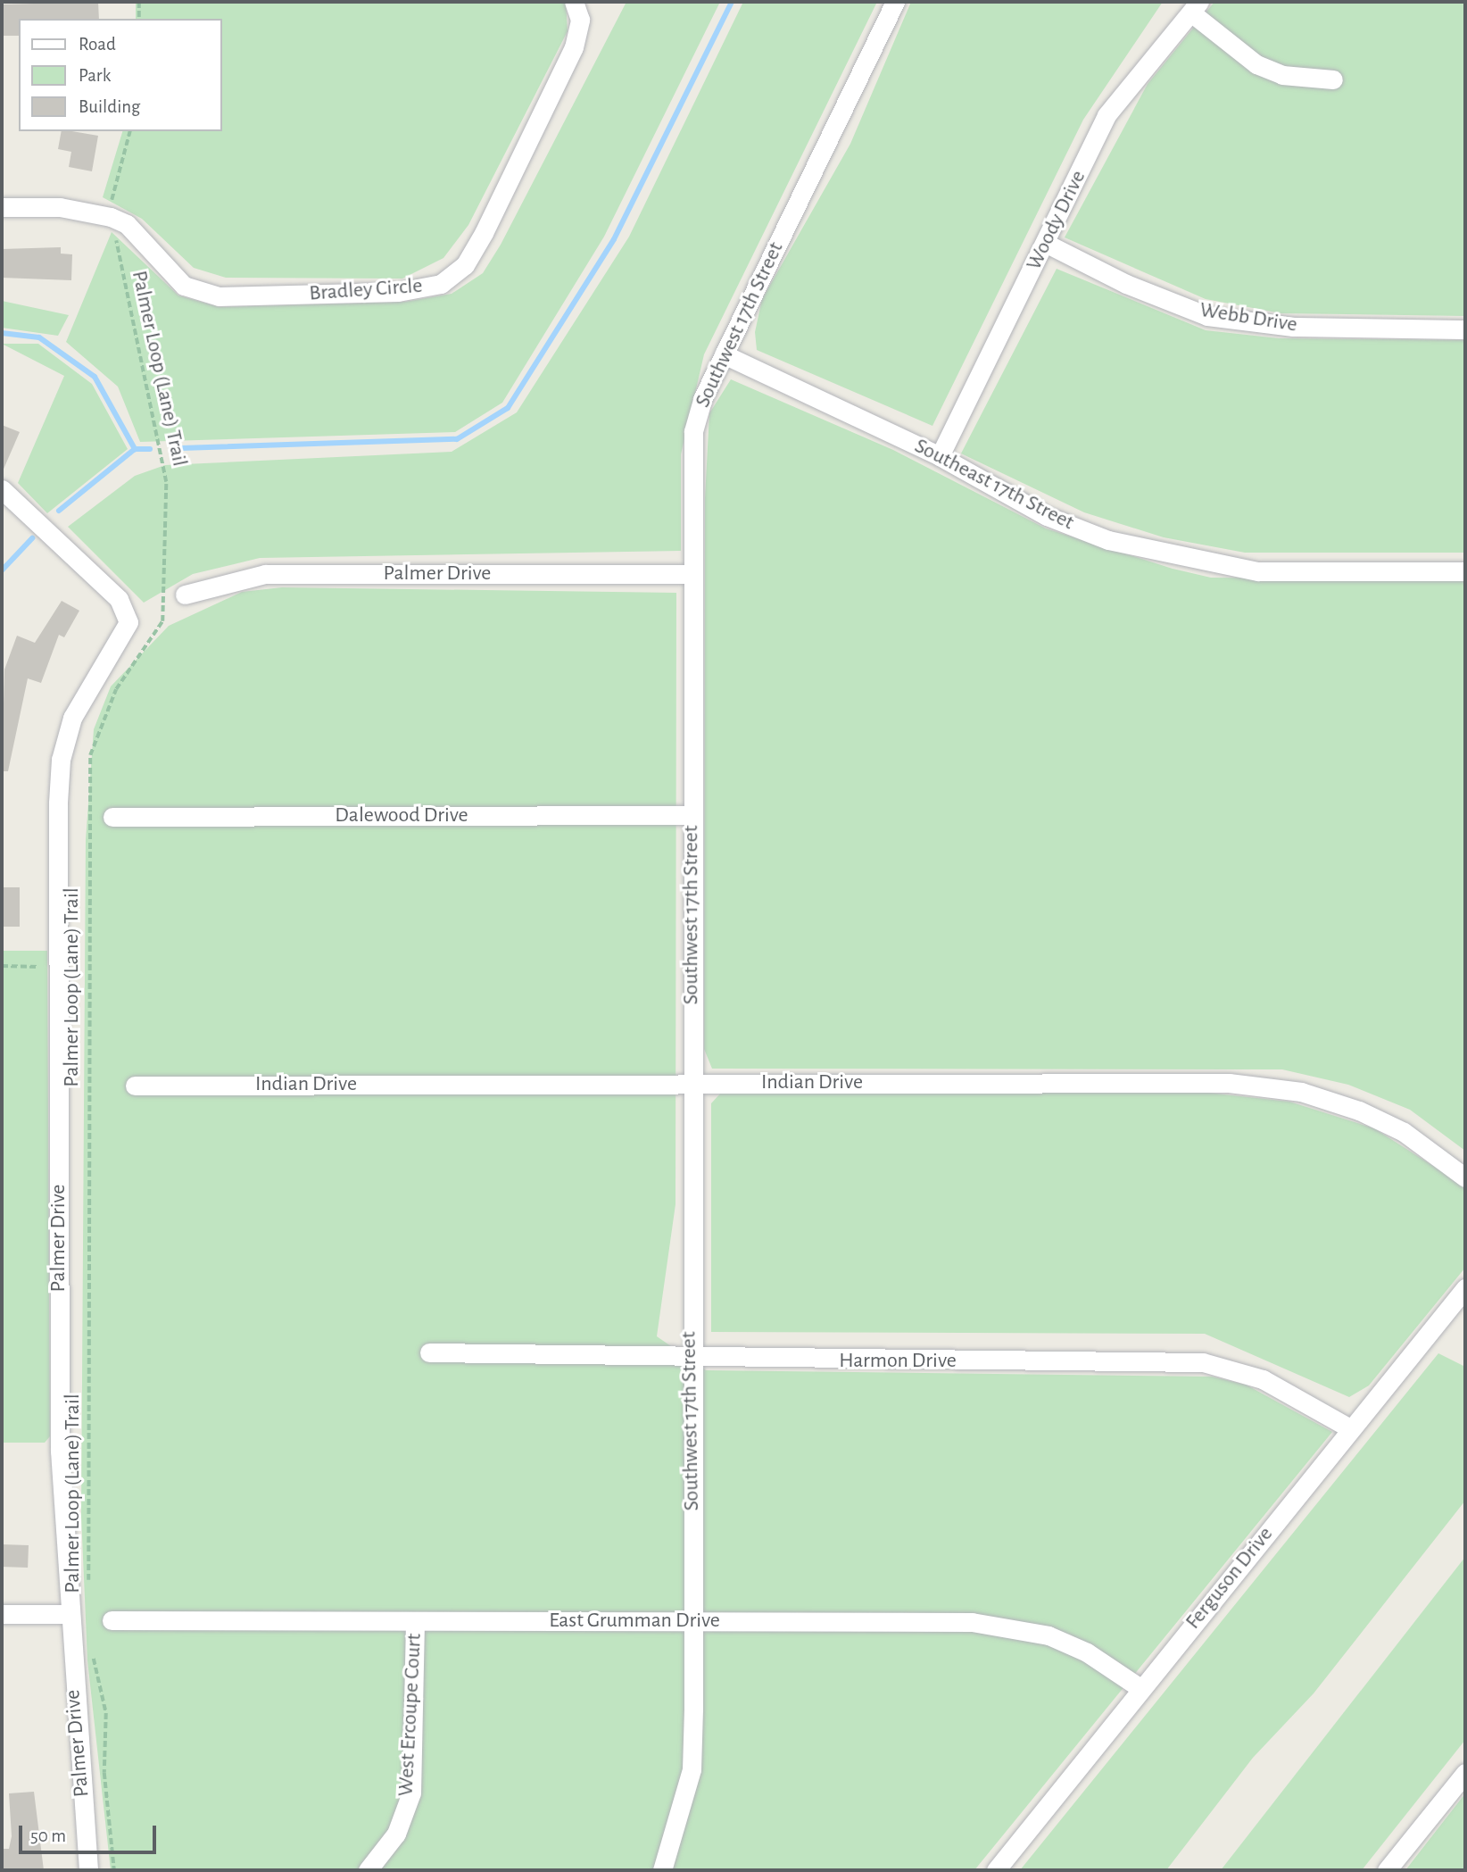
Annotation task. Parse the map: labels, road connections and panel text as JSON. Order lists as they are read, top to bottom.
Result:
{
  "streets": {
    "street": [
      "Woody Drive",
      "Bradley Circle",
      "Webb Drive",
      "Southwest 17th Street",
      "Southeast 17th Street",
      "Palmer Drive",
      "Dalewood Drive",
      "Indian Drive",
      "Harmon Drive",
      "Ferguson Drive",
      "East Grumman Drive",
      "West Ercoupe Court"
    ],
    "path": ["Palmer Loop (Lane) Trail"]
  },
  "crossings": [
    ["Woody Drive", "Webb Drive"],
    ["Woody Drive", "Southeast 17th Street"],
    ["Bradley Circle", "Palmer Loop (Lane) Trail"],
    ["Southwest 17th Street", "Southeast 17th Street"],
    ["Southwest 17th Street", "Palmer Drive"],
    ["Southwest 17th Street", "Dalewood Drive"],
    ["Southwest 17th Street", "Indian Drive"],
    ["Southwest 17th Street", "Harmon Drive"],
    ["Southwest 17th Street", "East Grumman Drive"],
    ["Harmon Drive", "Ferguson Drive"],
    ["Ferguson Drive", "East Grumman Drive"],
    ["East Grumman Drive", "West Ercoupe Court"]
  ],
  "legend": ["Road", "Park", "Building"],
  "scale_bar": "50 m"
}
